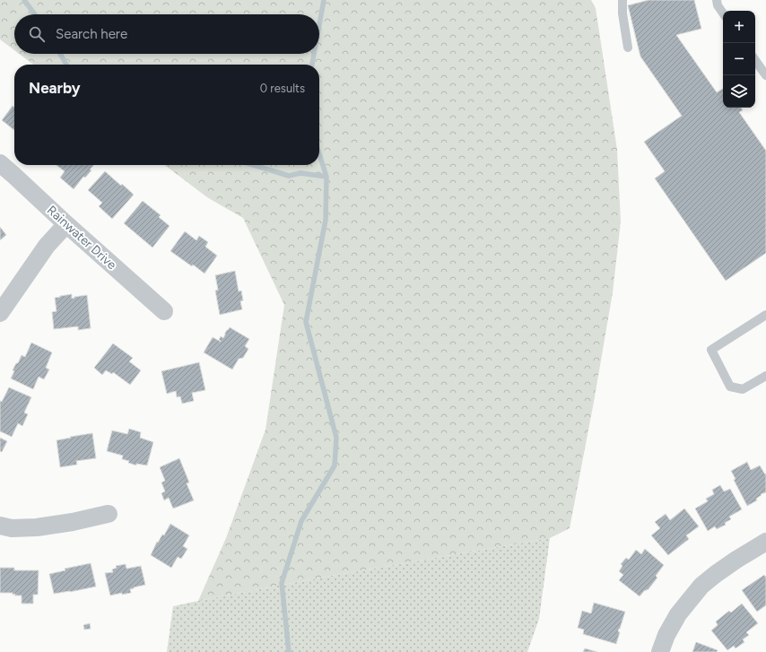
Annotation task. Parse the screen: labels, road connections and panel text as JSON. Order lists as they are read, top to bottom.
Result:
{
  "streets": {
    "street": ["Rainwater Drive"]
  },
  "page": {
    "map_buttons": ["+", "−"],
    "search": "Search here",
    "heading": ["Nearby", "0 results"]
  }
}
